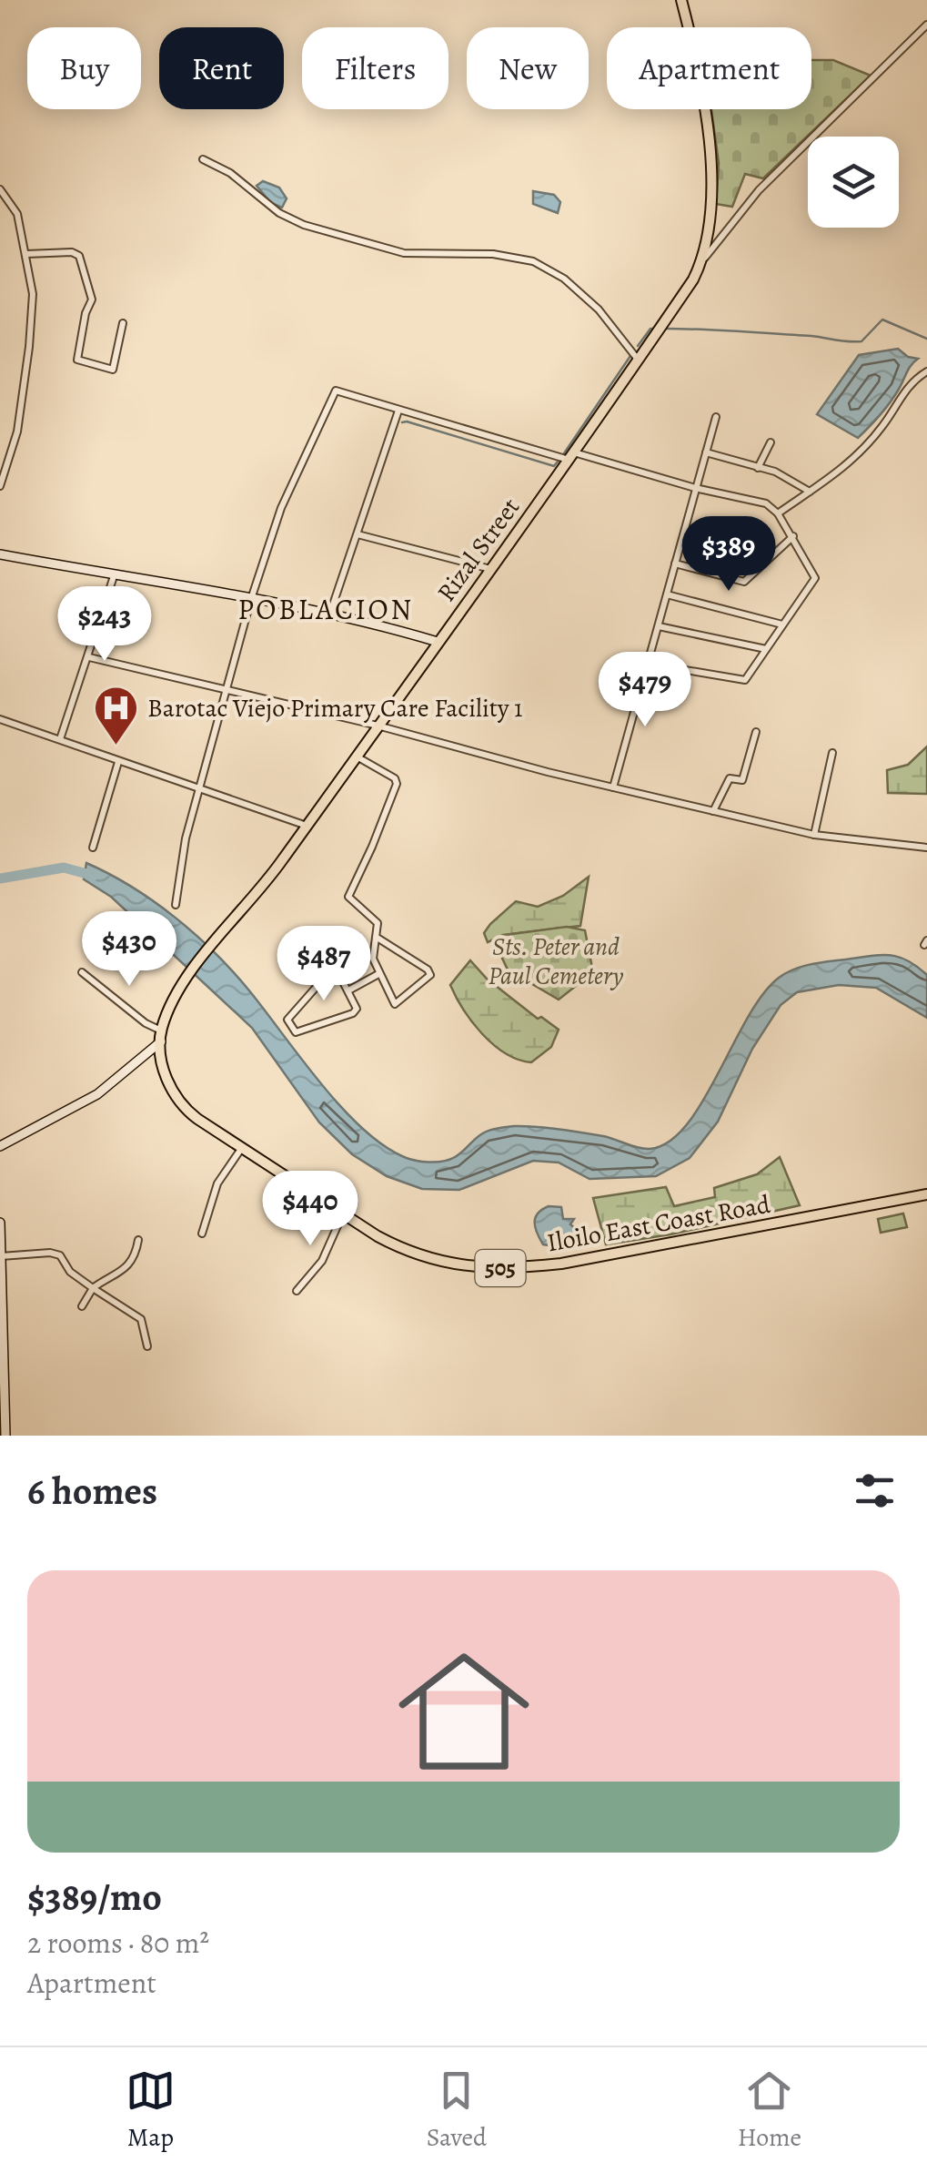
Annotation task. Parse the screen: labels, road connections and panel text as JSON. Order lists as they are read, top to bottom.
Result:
{
  "streets": {
    "main road": ["Rizal Street", "Iloilo East Coast Road", "505"]
  },
  "crossings": [
    ["Rizal Street", "Iloilo East Coast Road"]
  ],
  "districts": ["POBLACION"],
  "parks": ["Sts. Peter and Paul Cemetery"],
  "places": {
    "hospital": ["Barotac Viejo Primary Care Facility 1"]
  },
  "page": {
    "chip": [
      "Buy",
      "Rent",
      "Filters",
      "New",
      "Apartment"
    ],
    "price": [
      "$389",
      "$243",
      "$479",
      "$430",
      "$487",
      "$440"
    ],
    "heading": "6 homes",
    "list": [
      {
        "name": "$389/mo",
        "note": "2 rooms · 80 m² · Apartment"
      }
    ],
    "tabs": ["Map", "Saved", "Home"]
  }
}
